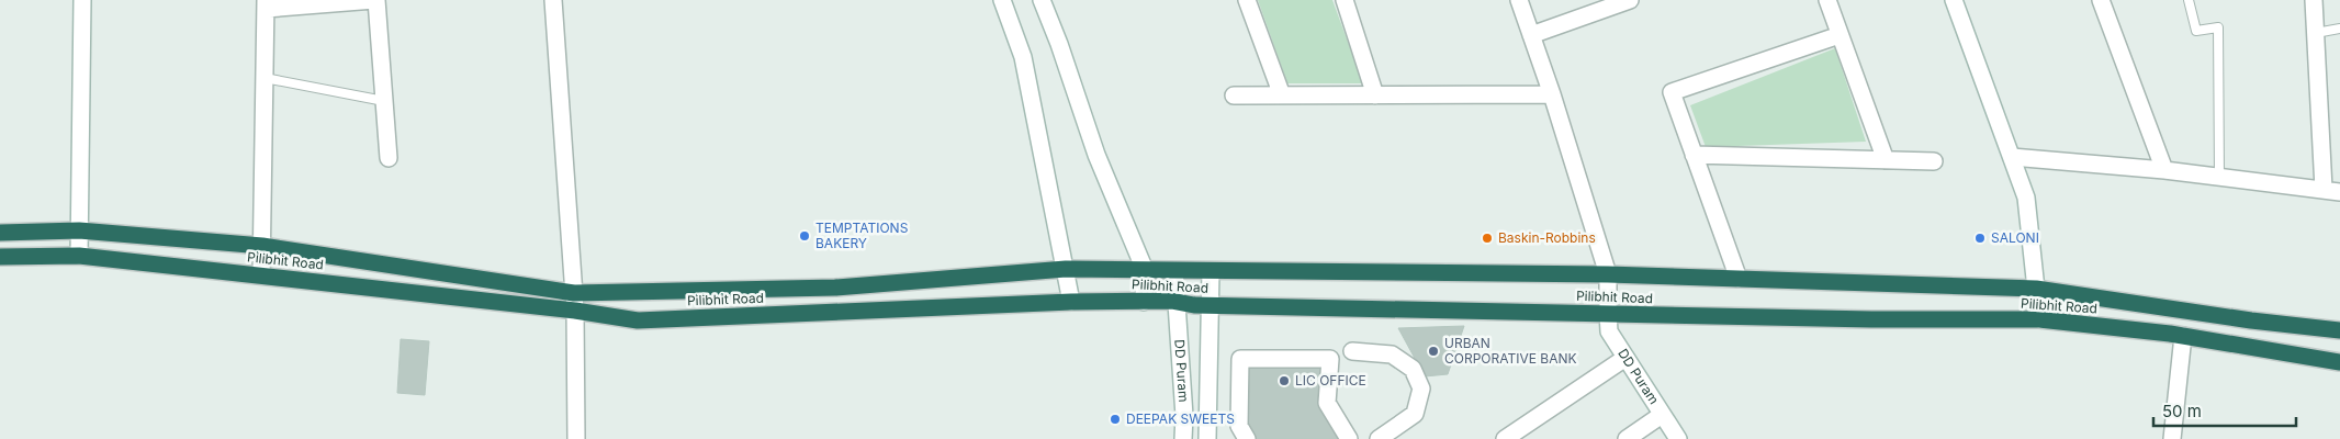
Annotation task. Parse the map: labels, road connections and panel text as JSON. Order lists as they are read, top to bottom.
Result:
{
  "streets": {
    "highway": ["Pilibhit Road"],
    "street": ["DD Puram"]
  },
  "crossings": [
    ["Pilibhit Road", "DD Puram"]
  ],
  "places": [
    "TEMPTATIONS BAKERY",
    "Baskin-Robbins",
    "SALONI",
    "URBAN CORPORATIVE BANK",
    "LIC OFFICE",
    "DEEPAK SWEETS"
  ],
  "scale_bar": "50 m"
}
